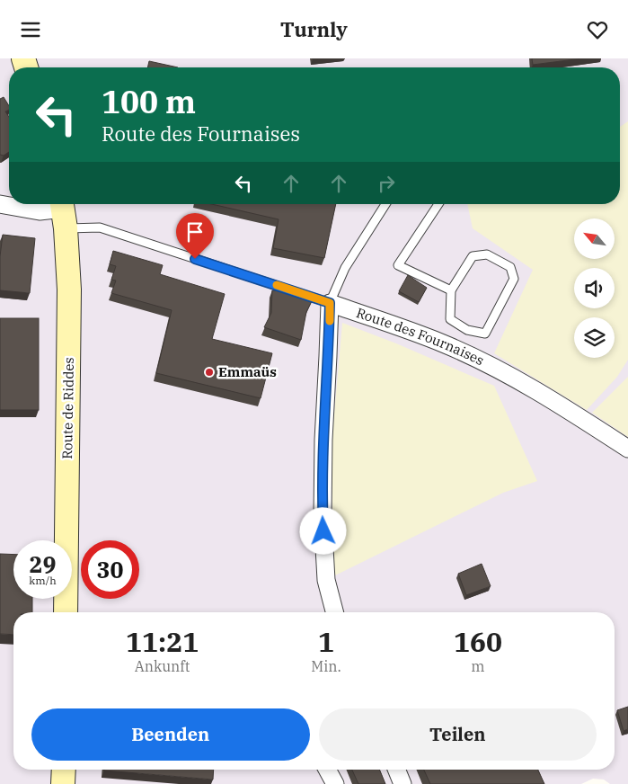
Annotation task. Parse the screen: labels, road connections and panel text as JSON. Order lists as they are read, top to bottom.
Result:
{
  "streets": {
    "street": ["Route des Fournaises", "Route de Riddes"]
  },
  "crossings": [
    ["Route des Fournaises", "Route de Riddes"]
  ],
  "places": ["Emmaüs"],
  "north": "top left",
  "page": {
    "header": "Turnly",
    "turn": ["100 m", "Route des Fournaises"],
    "speed": "29 km/h",
    "limit": "30",
    "eta": [
      "11:21",
      "Ankunft",
      "1",
      "Min.",
      "160",
      "m"
    ],
    "buttons": ["Beenden", "Teilen"]
  }
}
